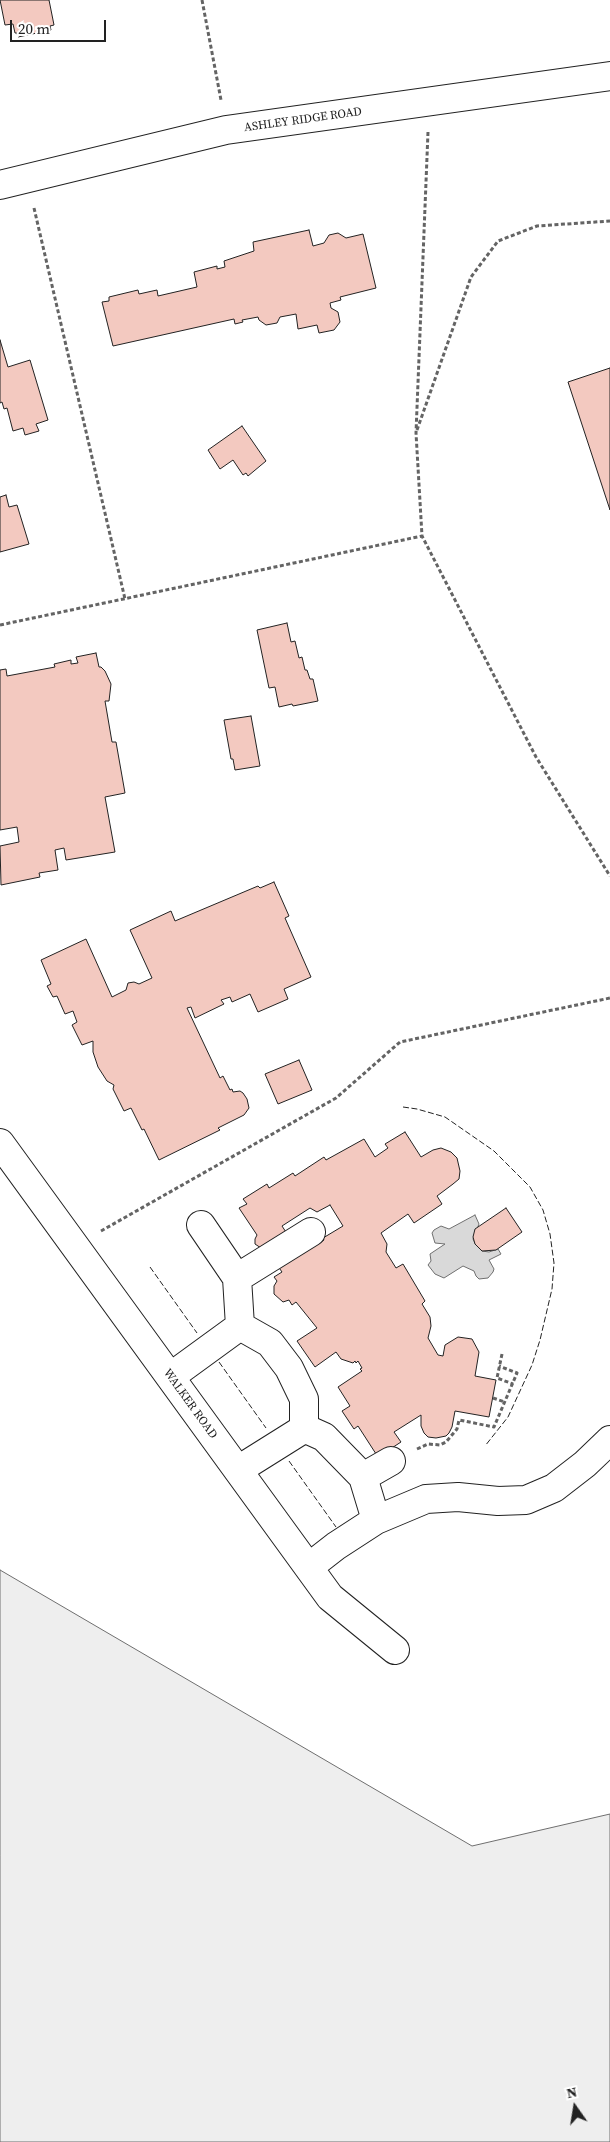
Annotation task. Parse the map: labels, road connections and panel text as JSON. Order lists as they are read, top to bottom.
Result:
{
  "streets": {
    "street": ["ASHLEY RIDGE ROAD", "WALKER ROAD"]
  },
  "scale_bar": "20 m",
  "north": "top"
}
